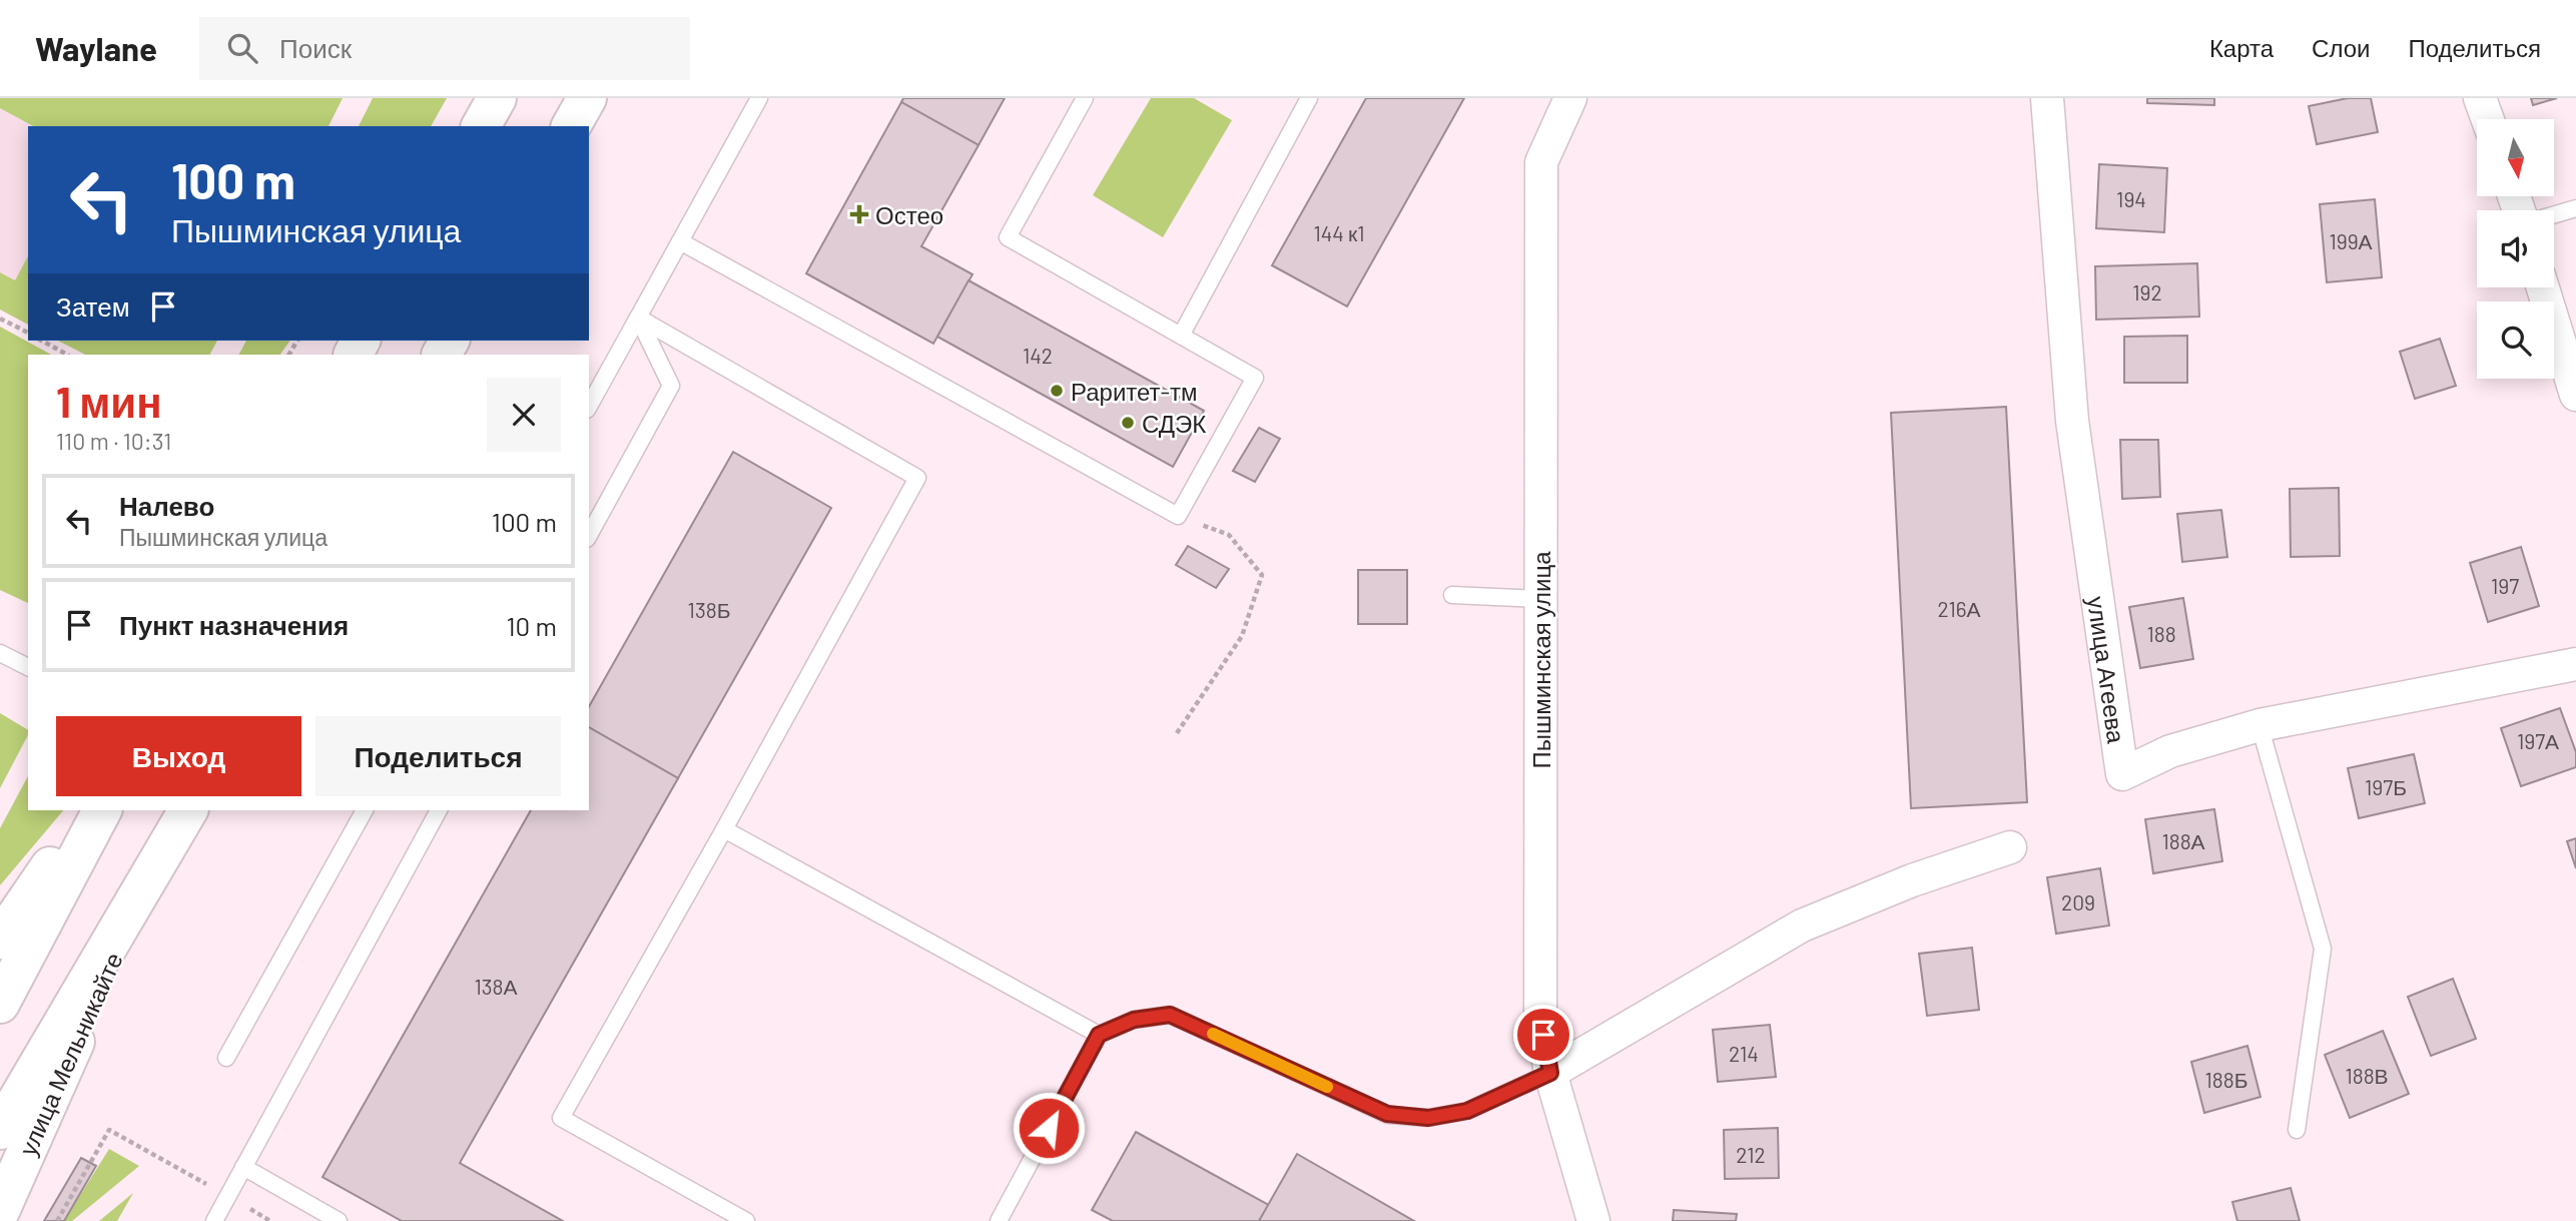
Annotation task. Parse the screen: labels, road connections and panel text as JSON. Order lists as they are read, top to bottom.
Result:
{
  "streets": {
    "main road": ["улица Мельникайте"],
    "street": ["Пышминская улица", "улица Агеева"]
  },
  "places": {
    "health": ["Остео"],
    "other": ["Раритет-тм", "СДЭК"]
  },
  "house_numbers": [
    "194",
    "144 к1",
    "199А",
    "192",
    "142",
    "197",
    "216А",
    "138Б",
    "188",
    "197А",
    "197Б",
    "188А",
    "209",
    "138А",
    "214",
    "188В",
    "188Б",
    "212"
  ],
  "north": "bottom",
  "page": {
    "header": "Waylane",
    "search": "Поиск",
    "nav": ["Карта", "Слои", "Поделиться"],
    "turn": ["100 m", "Пышминская улица"],
    "then": "Затем",
    "heading": ["1 мин", "110 m · 10:31"],
    "list": [
      {
        "name": "Налево",
        "note": "Пышминская улица",
        "value": "100 m"
      },
      {
        "name": "Пункт назначения",
        "value": "10 m"
      }
    ],
    "buttons": ["Выход", "Поделиться"]
  }
}
